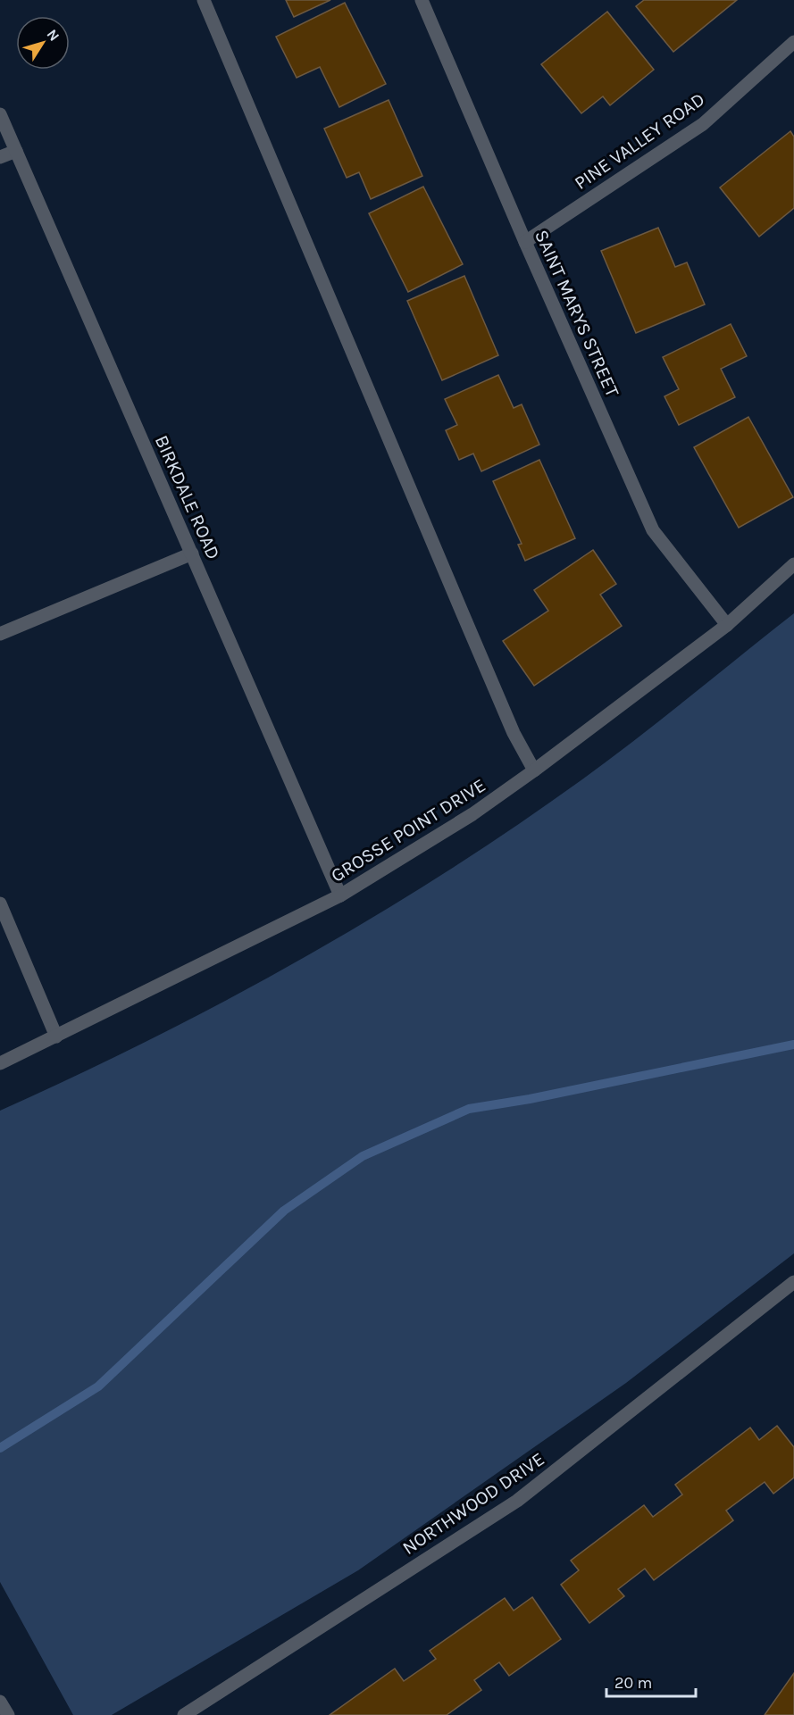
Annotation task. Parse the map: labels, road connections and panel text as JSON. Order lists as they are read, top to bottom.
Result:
{
  "streets": {
    "street": [
      "PINE VALLEY ROAD",
      "SAINT MARYS STREET",
      "BIRKDALE ROAD",
      "GROSSE POINT DRIVE",
      "NORTHWOOD DRIVE"
    ]
  },
  "crossings": [
    ["PINE VALLEY ROAD", "SAINT MARYS STREET"],
    ["SAINT MARYS STREET", "GROSSE POINT DRIVE"],
    ["BIRKDALE ROAD", "GROSSE POINT DRIVE"]
  ],
  "scale_bar": "20 m",
  "north": "top right"
}
